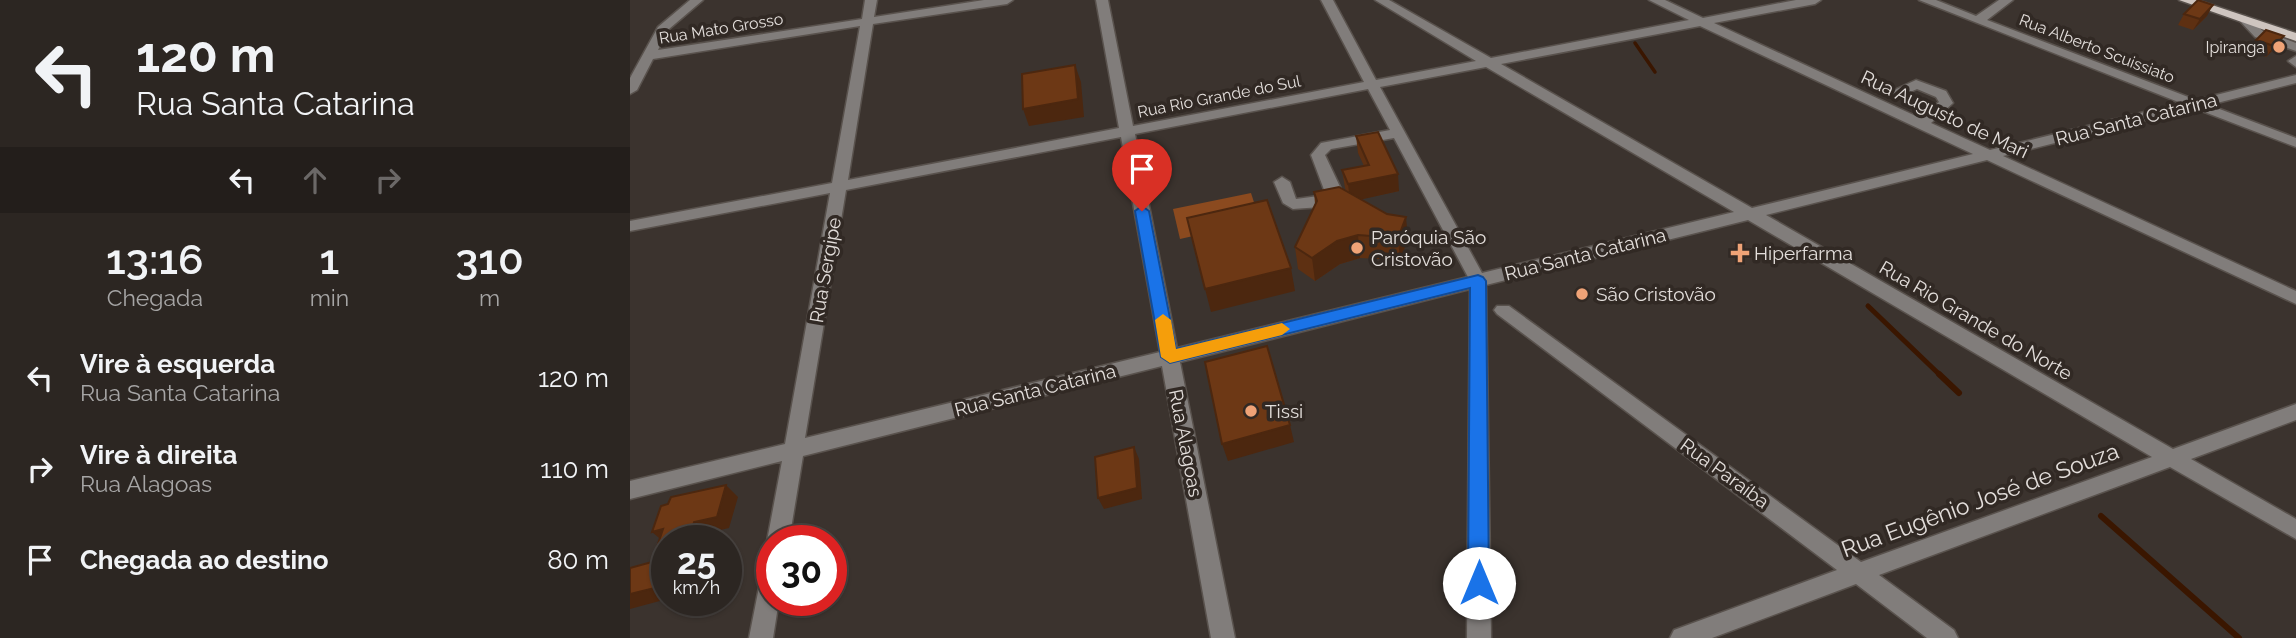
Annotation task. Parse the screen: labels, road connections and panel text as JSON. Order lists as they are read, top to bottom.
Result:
{
  "streets": {
    "street": [
      "Rua Mato Grosso",
      "Rua Alberto Scuissiato",
      "Rua Rio Grande do Sul",
      "Rua Augusto de Mari",
      "Rua Santa Catarina",
      "Rua Sergipe",
      "Rua Rio Grande do Norte",
      "Rua Alagoas",
      "Rua Paraíba",
      "Rua Eugênio José de Souza"
    ]
  },
  "crossings": [
    ["Rua Mato Grosso", "Rua Sergipe"],
    ["Rua Alberto Scuissiato", "Rua Santa Catarina"],
    ["Rua Rio Grande do Sul", "Rua Augusto de Mari"],
    ["Rua Rio Grande do Sul", "Rua Sergipe"],
    ["Rua Rio Grande do Sul", "Rua Rio Grande do Norte"],
    ["Rua Rio Grande do Sul", "Rua Alagoas"],
    ["Rua Augusto de Mari", "Rua Santa Catarina"],
    ["Rua Santa Catarina", "Rua Sergipe"],
    ["Rua Santa Catarina", "Rua Rio Grande do Norte"],
    ["Rua Santa Catarina", "Rua Alagoas"],
    ["Rua Rio Grande do Norte", "Rua Eugênio José de Souza"],
    ["Rua Paraíba", "Rua Eugênio José de Souza"]
  ],
  "places": {
    "other": [
      "Ipiranga",
      "Paróquia São Cristovão",
      "São Cristovão",
      "Tissi"
    ],
    "health": ["Hiperfarma"]
  },
  "page": {
    "turn": ["120 m", "Rua Santa Catarina"],
    "eta": [
      "13:16",
      "Chegada",
      "1",
      "min",
      "310",
      "m"
    ],
    "list": [
      {
        "name": "Vire à esquerda",
        "note": "Rua Santa Catarina",
        "value": "120 m"
      },
      {
        "name": "Vire à direita",
        "note": "Rua Alagoas",
        "value": "110 m"
      },
      {
        "name": "Chegada ao destino",
        "value": "80 m"
      }
    ],
    "speed": "25 km/h",
    "limit": "30"
  }
}
